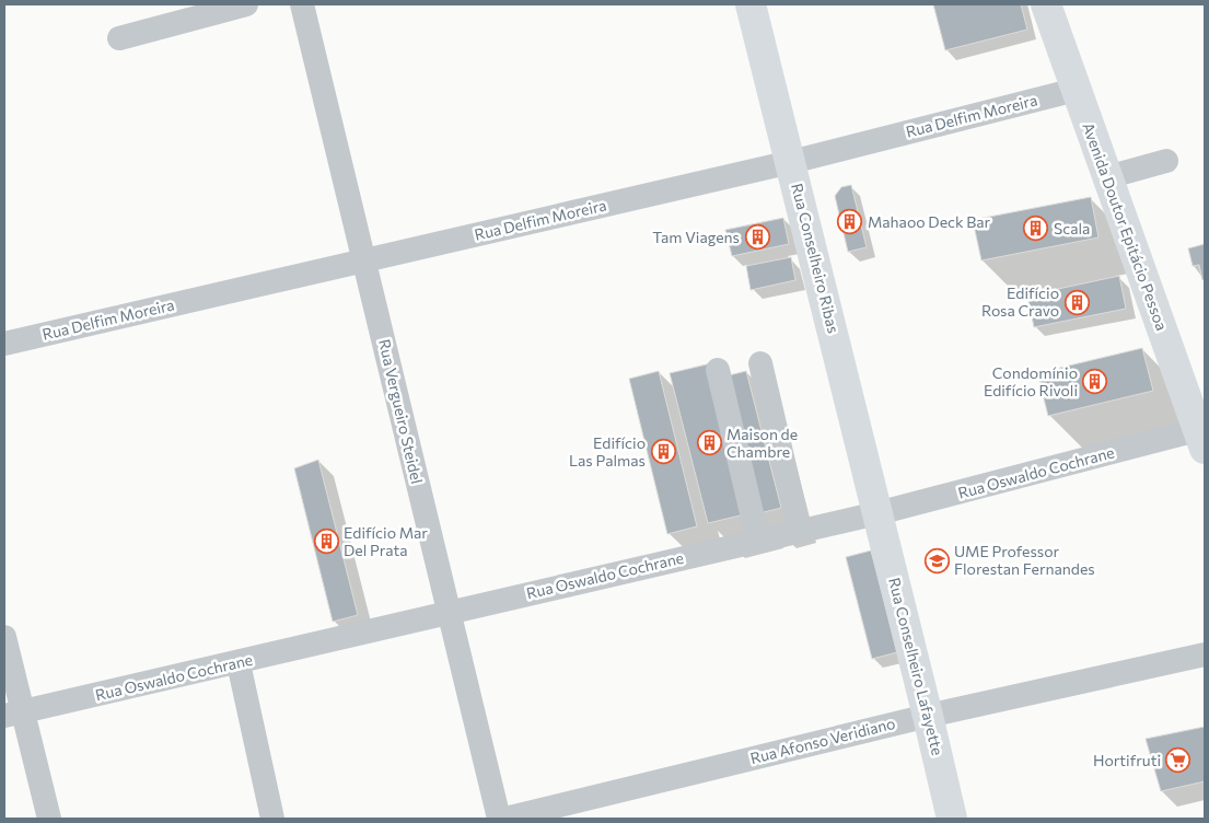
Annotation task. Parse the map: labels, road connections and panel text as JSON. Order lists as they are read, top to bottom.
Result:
{
  "streets": {
    "main road": ["Avenida Doutor Epitácio Pessoa", "Rua Conselheiro Ribas", "Rua Conselheiro Lafayette"],
    "street": [
      "Rua Delfim Moreira",
      "Rua Vergueiro Steidel",
      "Rua Oswaldo Cochrane",
      "Rua Afonso Veridiano"
    ]
  },
  "crossings": [
    ["Rua Delfim Moreira", "Avenida Doutor Epitácio Pessoa"],
    ["Rua Delfim Moreira", "Rua Conselheiro Ribas"],
    ["Rua Delfim Moreira", "Rua Vergueiro Steidel"],
    ["Avenida Doutor Epitácio Pessoa", "Rua Oswaldo Cochrane"],
    ["Rua Conselheiro Ribas", "Rua Oswaldo Cochrane"],
    ["Rua Conselheiro Ribas", "Rua Conselheiro Lafayette"],
    ["Rua Vergueiro Steidel", "Rua Oswaldo Cochrane"],
    ["Rua Oswaldo Cochrane", "Rua Conselheiro Lafayette"],
    ["Rua Conselheiro Lafayette", "Rua Afonso Veridiano"]
  ],
  "places": {
    "building": [
      "Mahaoo Deck Bar",
      "Scala",
      "Tam Viagens",
      "Edifício Rosa Cravo",
      "Condomínio Edifício Rivoli",
      "Maison de Chambre",
      "Edifício Las Palmas",
      "Edifício Mar Del Prata"
    ],
    "school or university": ["UME Professor Florestan Fernandes"],
    "supermarket": ["Hortifruti"]
  }
}
